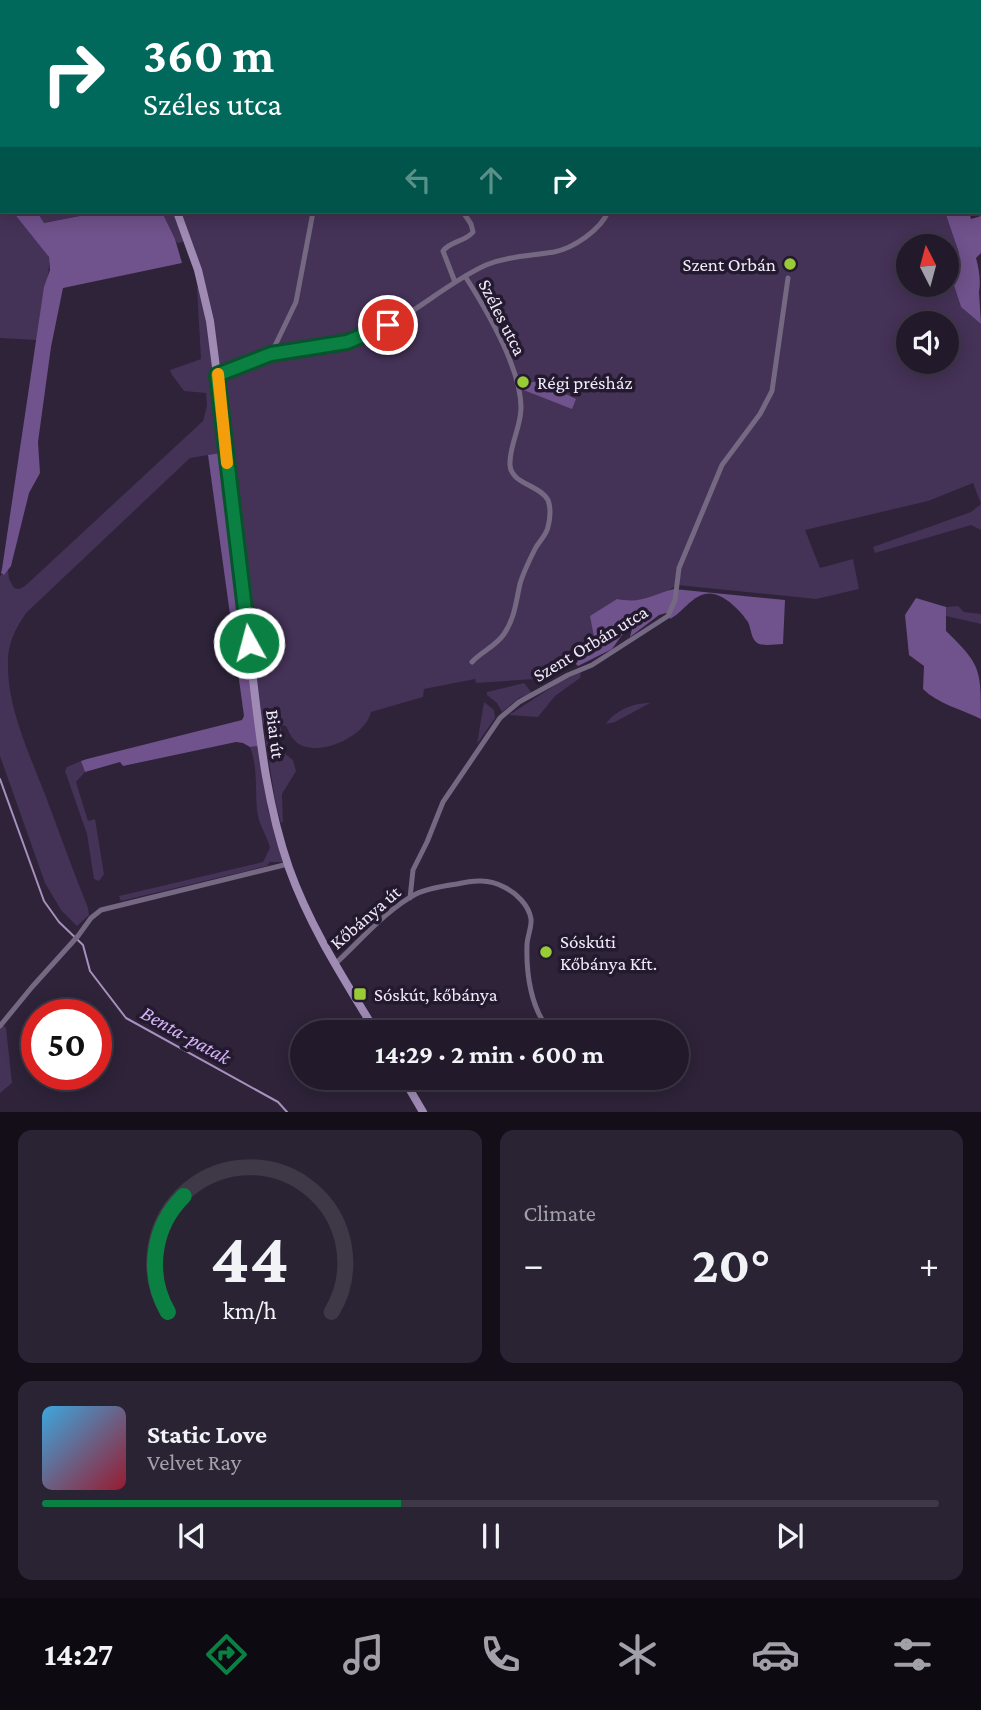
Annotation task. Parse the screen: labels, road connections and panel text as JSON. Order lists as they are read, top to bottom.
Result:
{
  "streets": {
    "main road": ["Biai út"],
    "street": ["Széles utca", "Szent Orbán utca", "Kőbánya út"]
  },
  "crossings": [
    ["Széles utca", "Biai út"],
    ["Szent Orbán utca", "Kőbánya út"],
    ["Biai út", "Kőbánya út"]
  ],
  "water": ["Benta-patak"],
  "places": {
    "other": ["Szent Orbán", "Régi présház", "Sóskúti Kőbánya Kft."],
    "transit": ["Sóskút, kőbánya"]
  },
  "north": "top",
  "page": {
    "turn": ["360 m", "Széles utca"],
    "limit": "50",
    "trip": "14:29 · 2 min · 600 m",
    "tile": "Climate",
    "heat": ["−", "20°", "+"],
    "song": ["Static Love", "Velvet Ray"],
    "tabs": "14:27",
    "gauge": ["44", "km/h"]
  }
}
